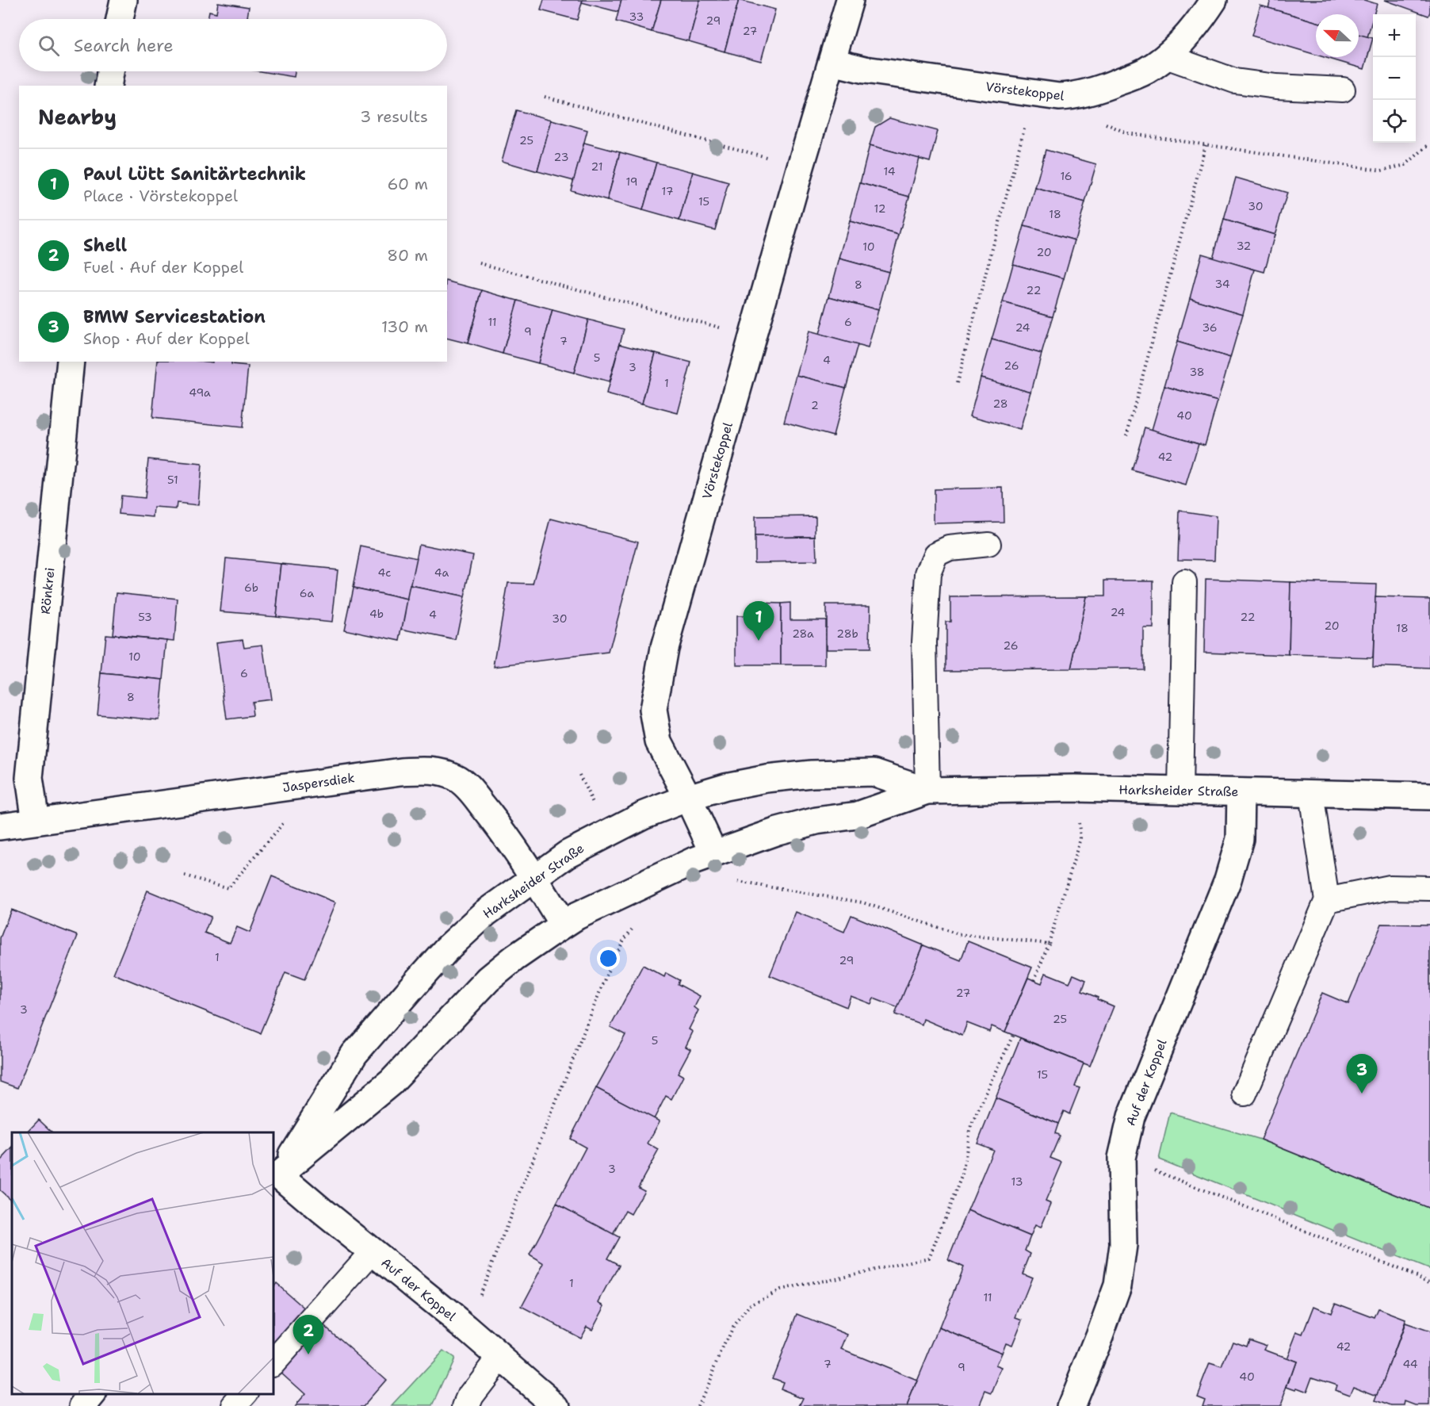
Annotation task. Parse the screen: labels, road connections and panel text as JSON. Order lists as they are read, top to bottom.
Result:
{
  "streets": {
    "street": [
      "Vörstekoppel",
      "Rönkrei",
      "Jaspersdiek",
      "Harksheider Straße",
      "Auf der Koppel"
    ]
  },
  "crossings": [
    ["Vörstekoppel", "Harksheider Straße"],
    ["Rönkrei", "Jaspersdiek"],
    ["Jaspersdiek", "Harksheider Straße"],
    ["Harksheider Straße", "Auf der Koppel"]
  ],
  "house_numbers": [
    "33",
    "29",
    "27",
    "25",
    "23",
    "21",
    "14",
    "16",
    "19",
    "17",
    "15",
    "30",
    "12",
    "18",
    "32",
    "10",
    "20",
    "34",
    "8",
    "22",
    "11",
    "6",
    "24",
    "36",
    "9",
    "7",
    "5",
    "4",
    "26",
    "3",
    "38",
    "1",
    "49a",
    "28",
    "2",
    "40",
    "42",
    "51",
    "4c",
    "4a",
    "6b",
    "6a",
    "24",
    "4b",
    "4",
    "53",
    "22",
    "30",
    "20",
    "18",
    "28a",
    "28b",
    "26",
    "10",
    "6",
    "8",
    "1",
    "29",
    "27",
    "3",
    "25",
    "5",
    "15",
    "3",
    "13",
    "1",
    "11",
    "42",
    "7",
    "44",
    "9",
    "40"
  ],
  "north": "left",
  "page": {
    "map_buttons": ["+", "−"],
    "search": "Search here",
    "heading": ["Nearby", "3 results"],
    "list": [
      {
        "mark": "1",
        "name": "Paul Lütt Sanitärtechnik",
        "note": "Place · Vörstekoppel",
        "value": "60 m"
      },
      {
        "mark": "2",
        "name": "Shell",
        "note": "Fuel · Auf der Koppel",
        "value": "80 m"
      },
      {
        "mark": "3",
        "name": "BMW Servicestation",
        "note": "Shop · Auf der Koppel",
        "value": "130 m"
      }
    ],
    "pins": ["1", "3", "2"]
  }
}
